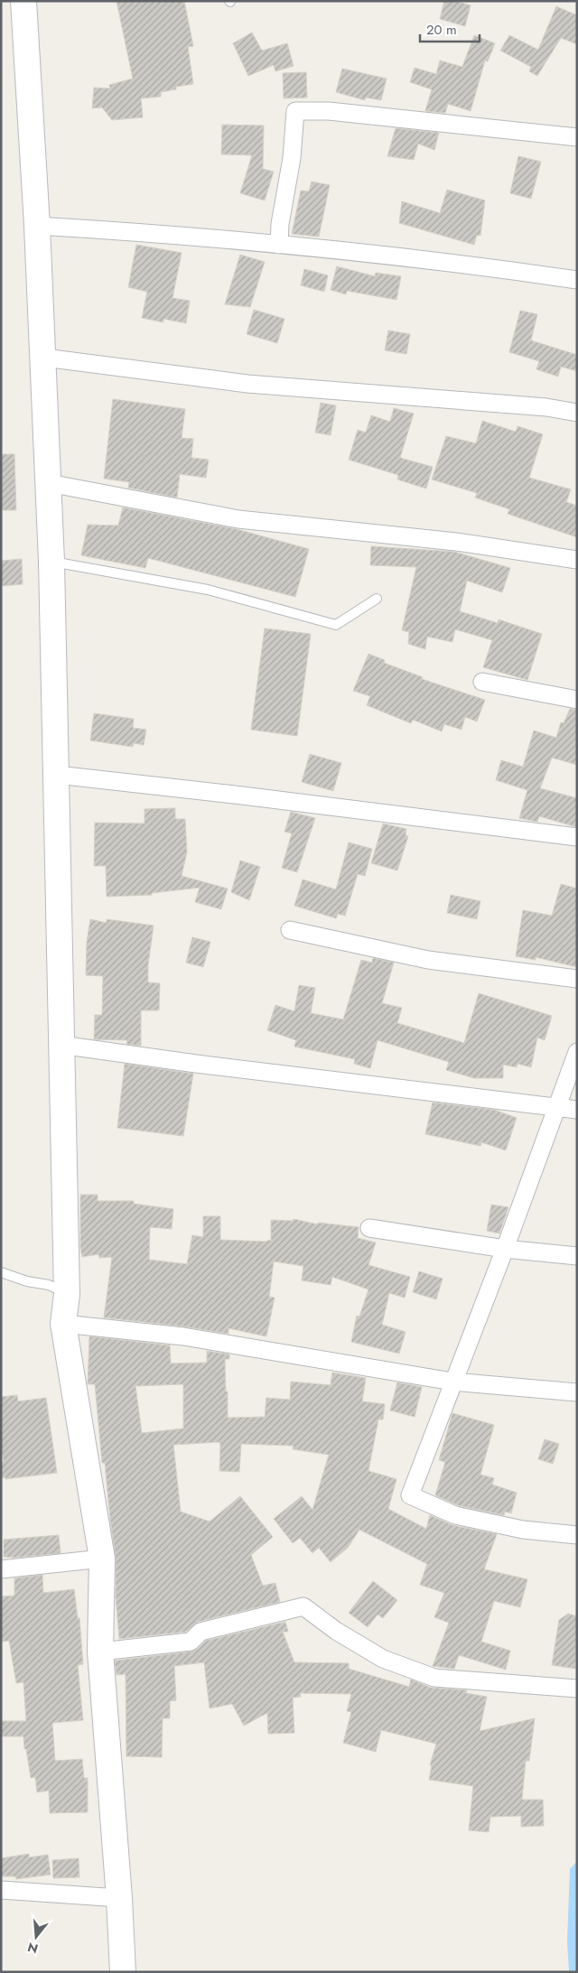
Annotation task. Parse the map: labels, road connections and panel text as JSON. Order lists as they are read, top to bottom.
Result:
{
  "scale_bar": "20 m",
  "north": "bottom"
}
